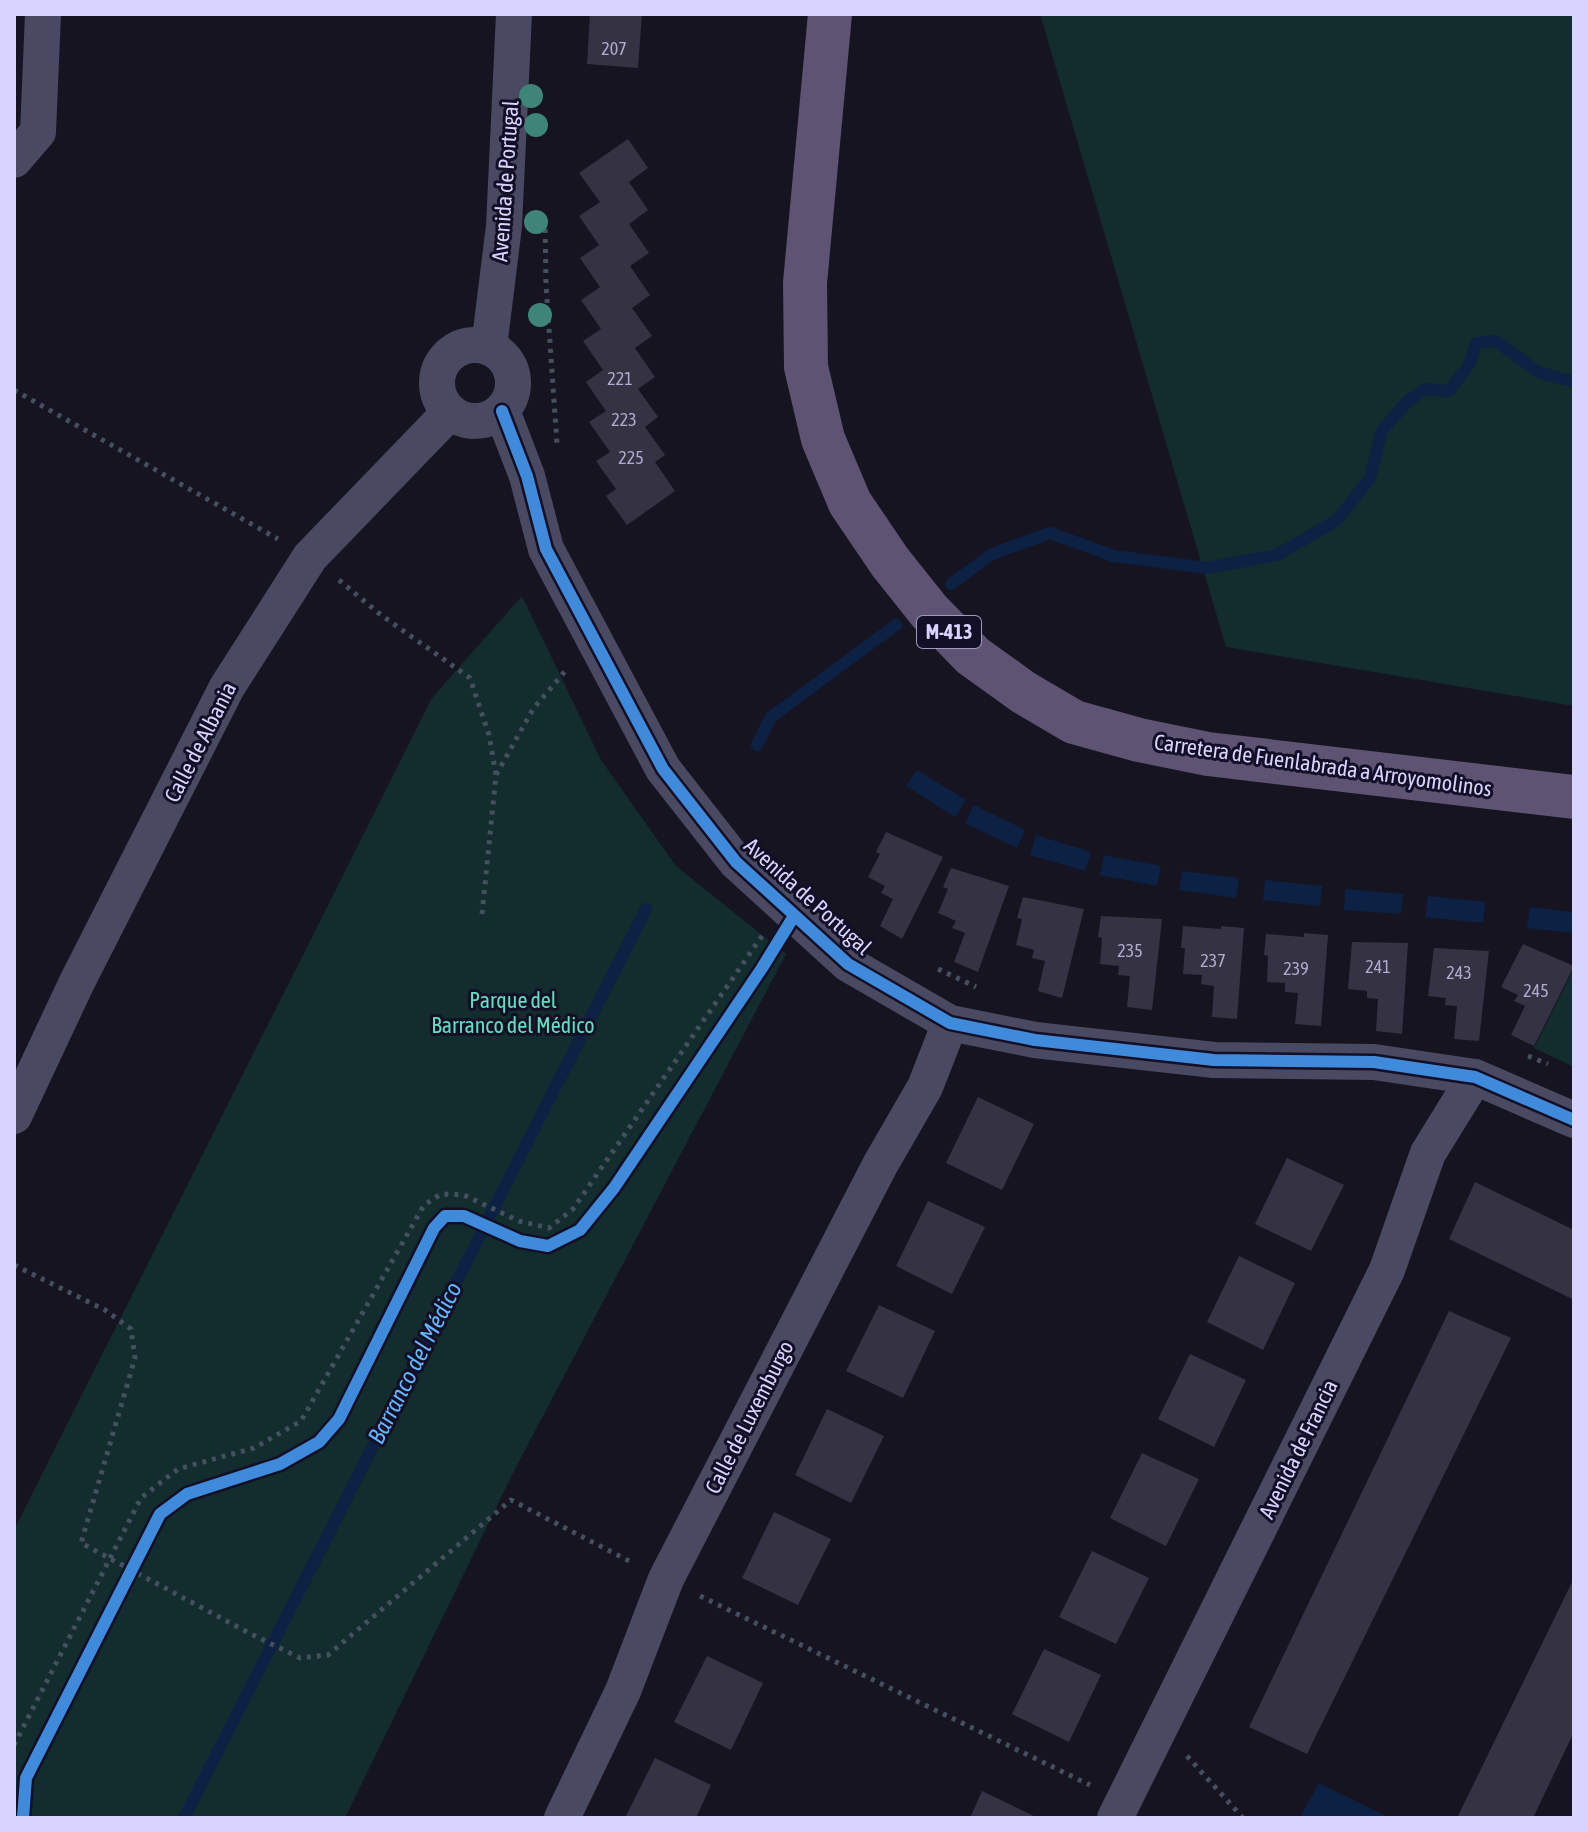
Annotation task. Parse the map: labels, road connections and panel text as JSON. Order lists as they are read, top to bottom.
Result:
{
  "streets": {
    "main road": ["M-413", "Carretera de Fuenlabrada a Arroyomolinos"],
    "street": [
      "Avenida de Portugal",
      "Calle de Albania",
      "Calle de Luxemburgo",
      "Avenida de Francia"
    ]
  },
  "crossings": [
    ["Avenida de Portugal", "Calle de Albania"],
    ["Avenida de Portugal", "Calle de Luxemburgo"],
    ["Avenida de Portugal", "Avenida de Francia"]
  ],
  "water": ["Barranco del Médico"],
  "parks": ["Parque del Barranco del Médico"],
  "house_numbers": [
    "207",
    "221",
    "223",
    "225",
    "235",
    "237",
    "241",
    "239",
    "243",
    "245"
  ]
}
